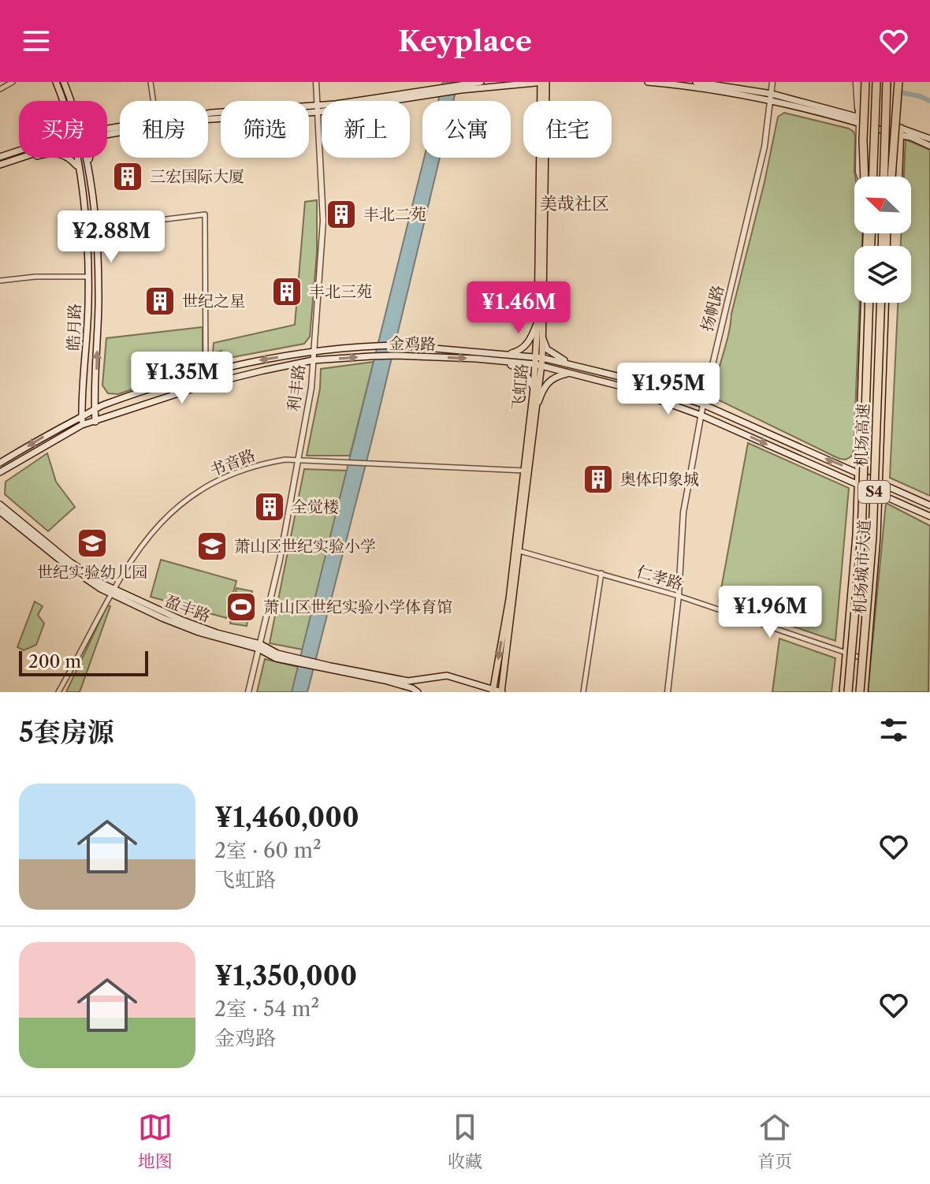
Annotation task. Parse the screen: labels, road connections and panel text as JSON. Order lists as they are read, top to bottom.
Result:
{
  "streets": {
    "highway": ["机场高速", "S4"],
    "main road": [
      "皓月路",
      "金鸡路",
      "飞虹路",
      "机场城市大道",
      "盈丰路"
    ],
    "street": [
      "扬帆路",
      "利丰路",
      "书音路",
      "仁孝路"
    ]
  },
  "crossings": [
    ["扬帆路", "金鸡路"],
    ["扬帆路", "仁孝路"],
    ["皓月路", "金鸡路"],
    ["金鸡路", "飞虹路"],
    ["金鸡路", "利丰路"],
    ["金鸡路", "机场城市大道"],
    ["飞虹路", "书音路"],
    ["飞虹路", "仁孝路"],
    ["飞虹路", "盈丰路"],
    ["利丰路", "书音路"],
    ["利丰路", "盈丰路"],
    ["书音路", "盈丰路"],
    ["机场城市大道", "仁孝路"]
  ],
  "districts": ["美哉社区"],
  "places": {
    "building": [
      "三宏国际大厦",
      "丰北二苑",
      "丰北三苑",
      "世纪之星",
      "奥体印象城",
      "全觉楼"
    ],
    "school or university": ["世纪实验幼儿园", "萧山区世纪实验小学"],
    "sports": ["萧山区世纪实验小学体育馆"]
  },
  "scale_bar": "200 m",
  "north": "top left",
  "page": {
    "header": "Keyplace",
    "chip": [
      "买房",
      "租房",
      "筛选",
      "新上",
      "公寓",
      "住宅"
    ],
    "price": [
      "¥2.88M",
      "¥1.46M",
      "¥1.35M",
      "¥1.95M",
      "¥1.96M"
    ],
    "scale": "200 m",
    "heading": "5套房源",
    "list": [
      {
        "name": "¥1,460,000",
        "note": "2室 · 60 m² · 飞虹路"
      },
      {
        "name": "¥1,350,000",
        "note": "2室 · 54 m² · 金鸡路"
      }
    ],
    "tabs": ["地图", "收藏", "首页"]
  }
}
